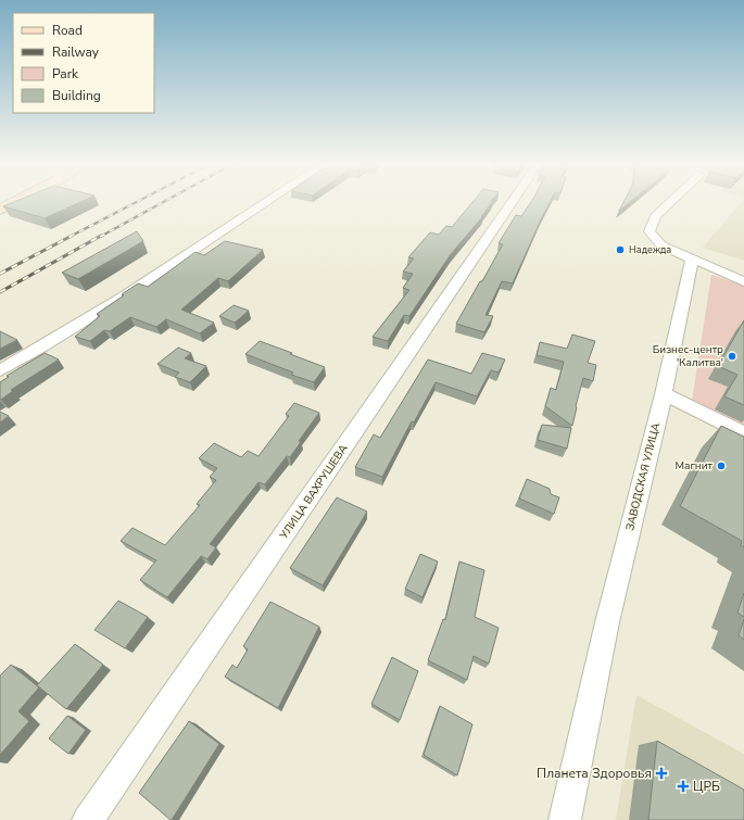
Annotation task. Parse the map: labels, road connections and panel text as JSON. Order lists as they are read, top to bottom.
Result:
{
  "streets": {
    "street": ["ЗАВОДСКАЯ УЛИЦА", "УЛИЦА ВАХРУШЕВА"]
  },
  "places": {
    "other": ["Надежда", "Бизнес-центр 'Калитва'", "Магнит"],
    "health": ["Планета Здоровья", "ЦРБ"]
  },
  "legend": [
    "Road",
    "Railway",
    "Park",
    "Building"
  ]
}
